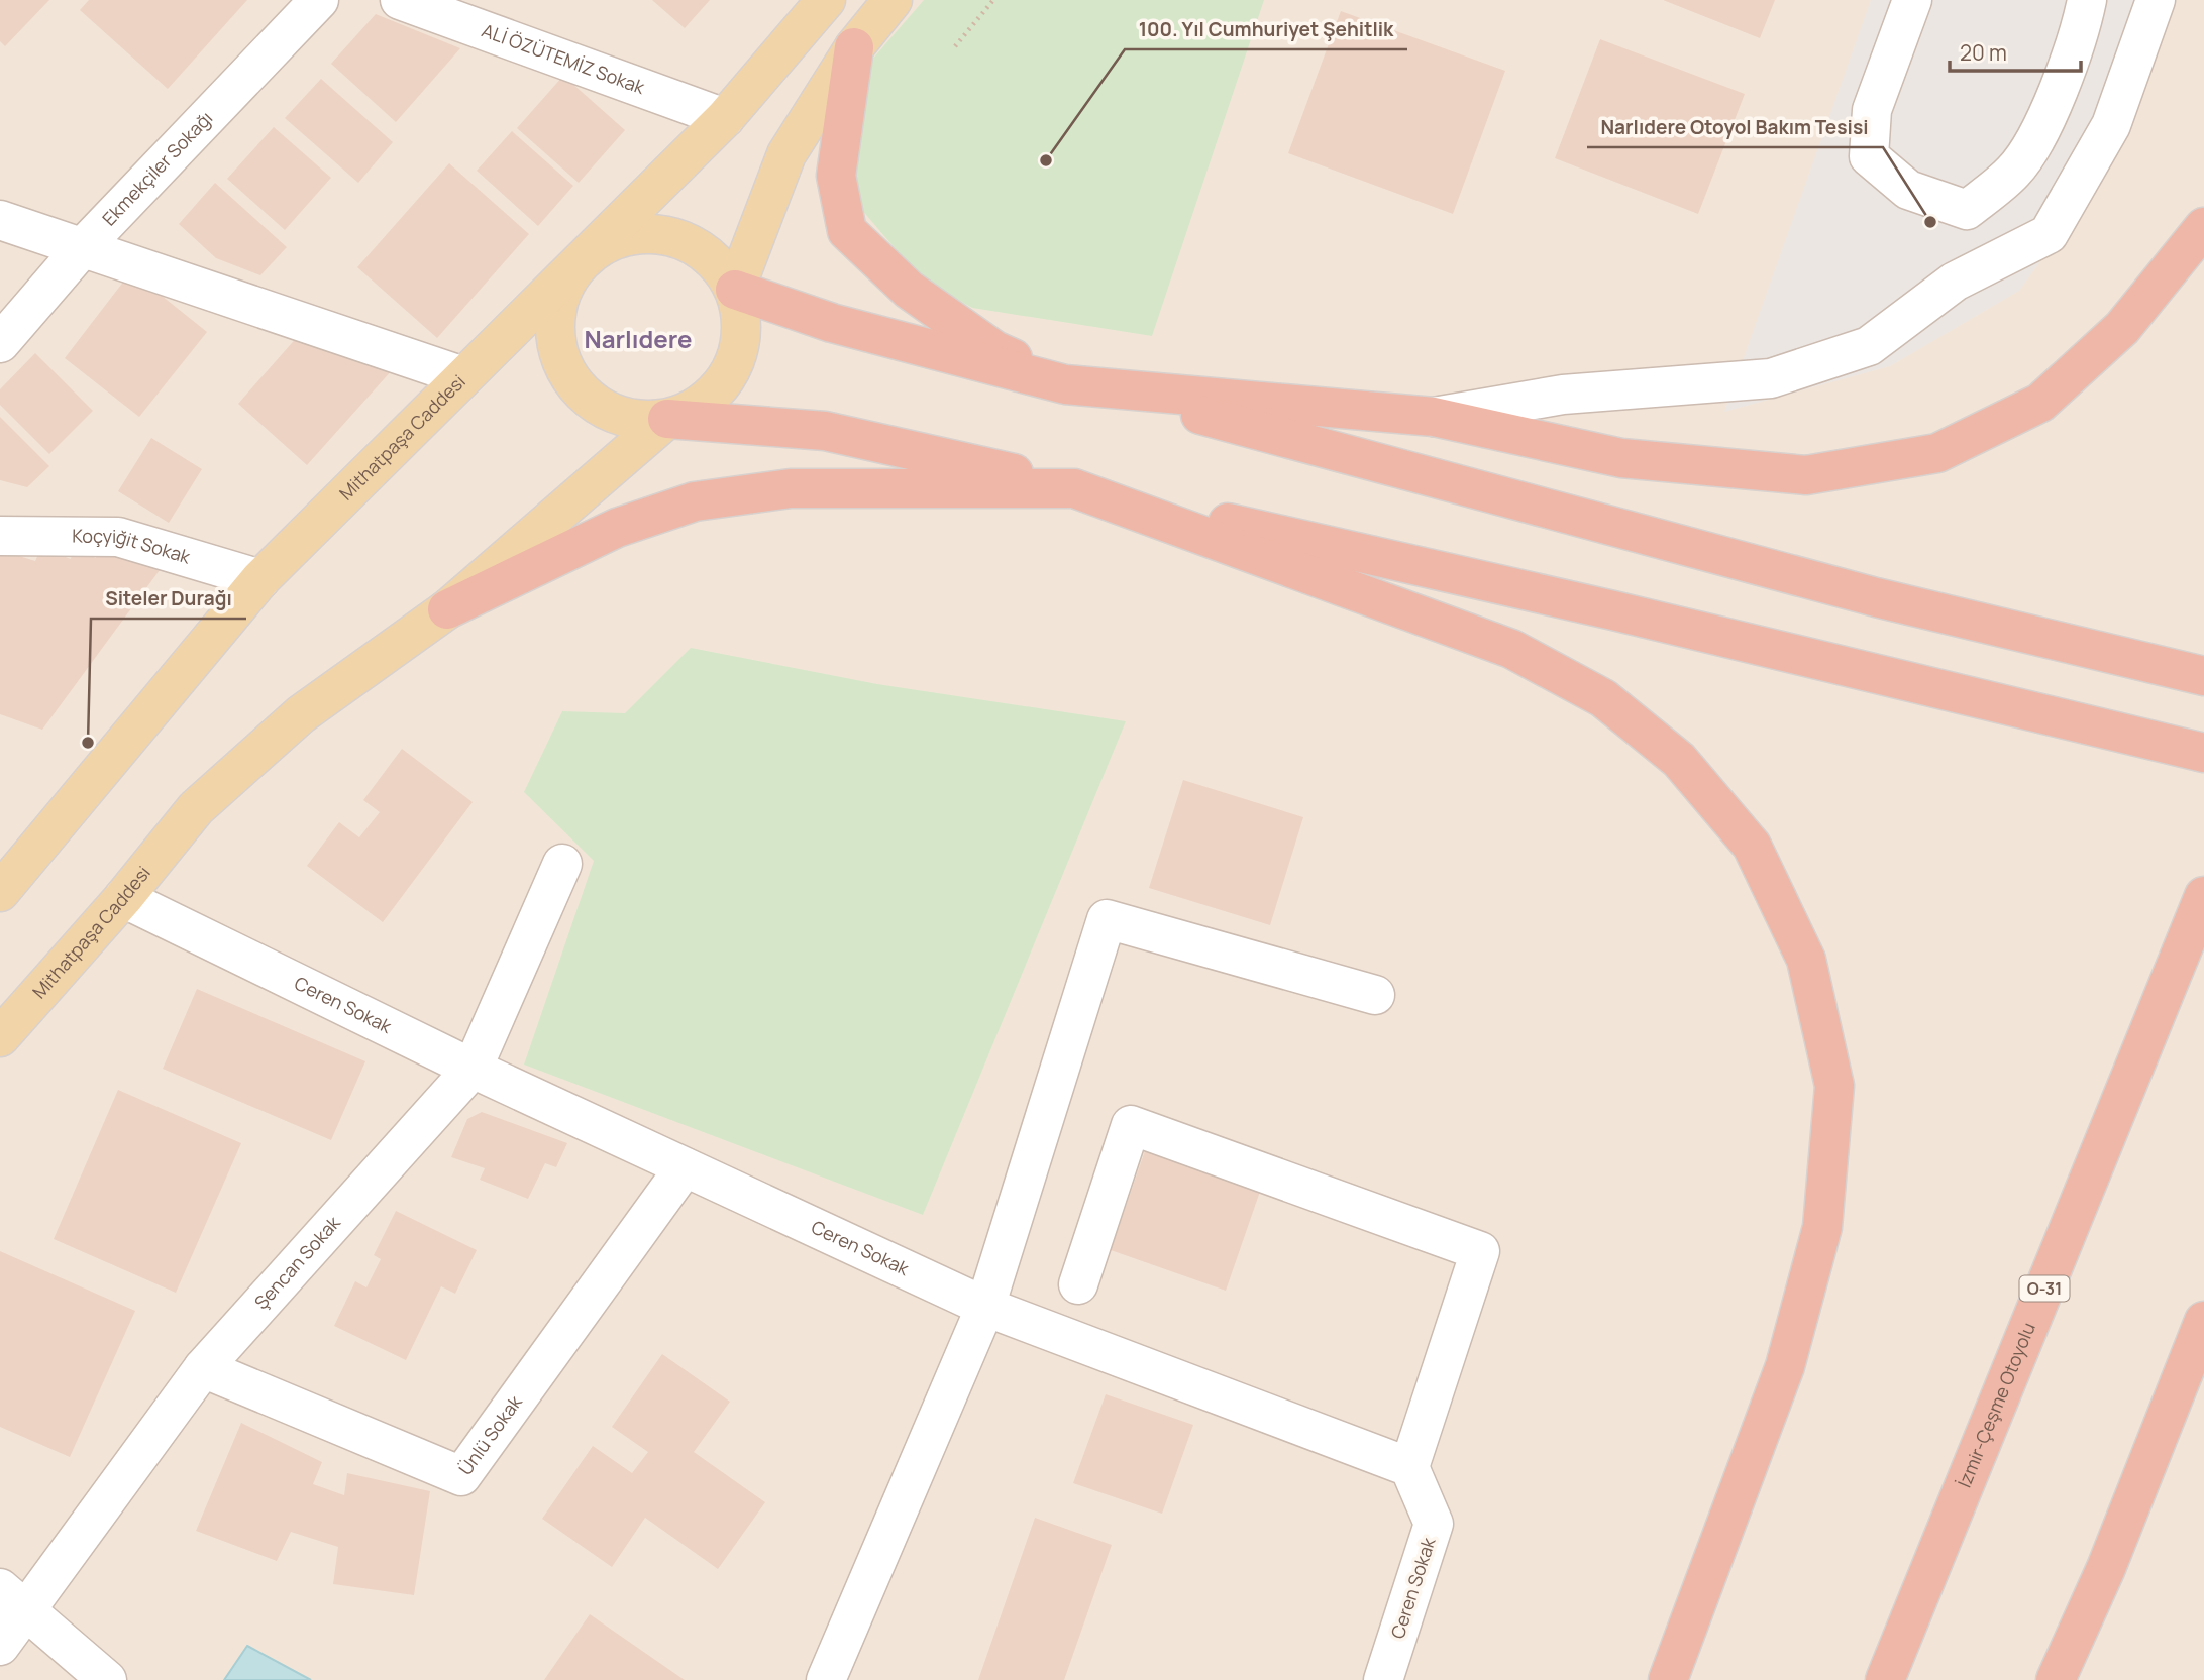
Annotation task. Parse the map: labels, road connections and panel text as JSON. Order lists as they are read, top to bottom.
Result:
{
  "streets": {
    "highway": ["O-31", "İzmir-Çeşme Otoyolu"],
    "main road": ["Mithatpaşa Caddesi"],
    "street": [
      "ALİ ÖZÜTEMİZ Sokak",
      "Ekmekçiler Sokağı",
      "Koçyiğit Sokak",
      "Ceren Sokak",
      "Şencan Sokak",
      "Ünlü Sokak"
    ]
  },
  "crossings": [
    ["ALİ ÖZÜTEMİZ Sokak", "Mithatpaşa Caddesi"],
    ["Mithatpaşa Caddesi", "Koçyiğit Sokak"],
    ["Mithatpaşa Caddesi", "Ceren Sokak"],
    ["Ceren Sokak", "Şencan Sokak"],
    ["Ceren Sokak", "Ünlü Sokak"],
    ["Şencan Sokak", "Ünlü Sokak"]
  ],
  "districts": ["Narlıdere"],
  "places": ["100. Yıl Cumhuriyet Şehitlik", "Narlıdere Otoyol Bakım Tesisi", "Siteler Durağı"],
  "scale_bar": "20 m"
}
